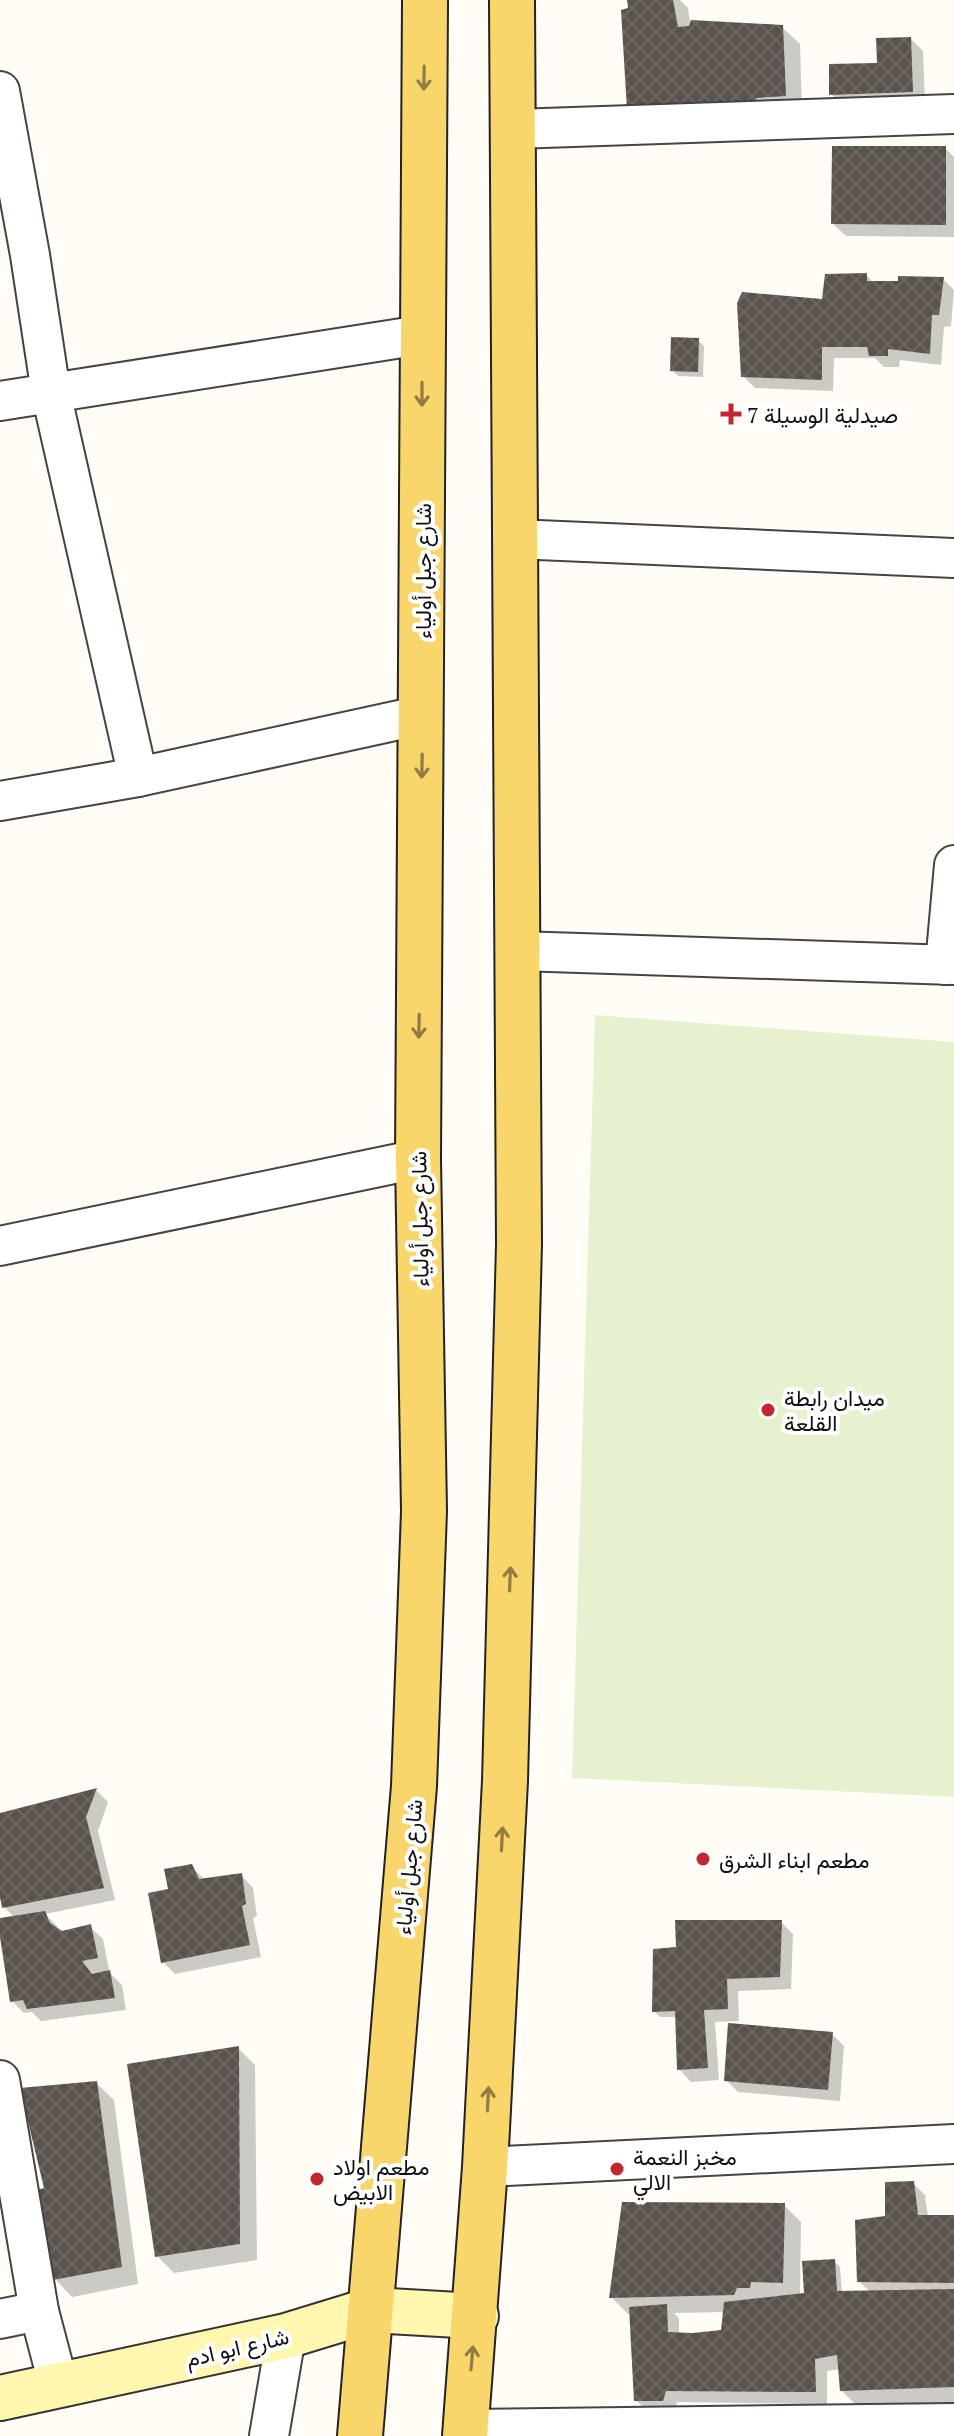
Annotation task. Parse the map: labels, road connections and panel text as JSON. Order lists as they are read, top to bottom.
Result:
{
  "streets": {
    "main road": ["شارع جبل أولياء"],
    "street": ["شارع ابو ادم"]
  },
  "crossings": [
    ["شارع جبل أولياء", "شارع ابو ادم"]
  ],
  "places": {
    "health": ["صيدلية الوسيلة 7"],
    "other": [
      "ميدان رابطة القلعة",
      "مطعم ابناء الشرق",
      "مخبز النعمة الالي",
      "مطعم اولاد الابيض"
    ]
  }
}
